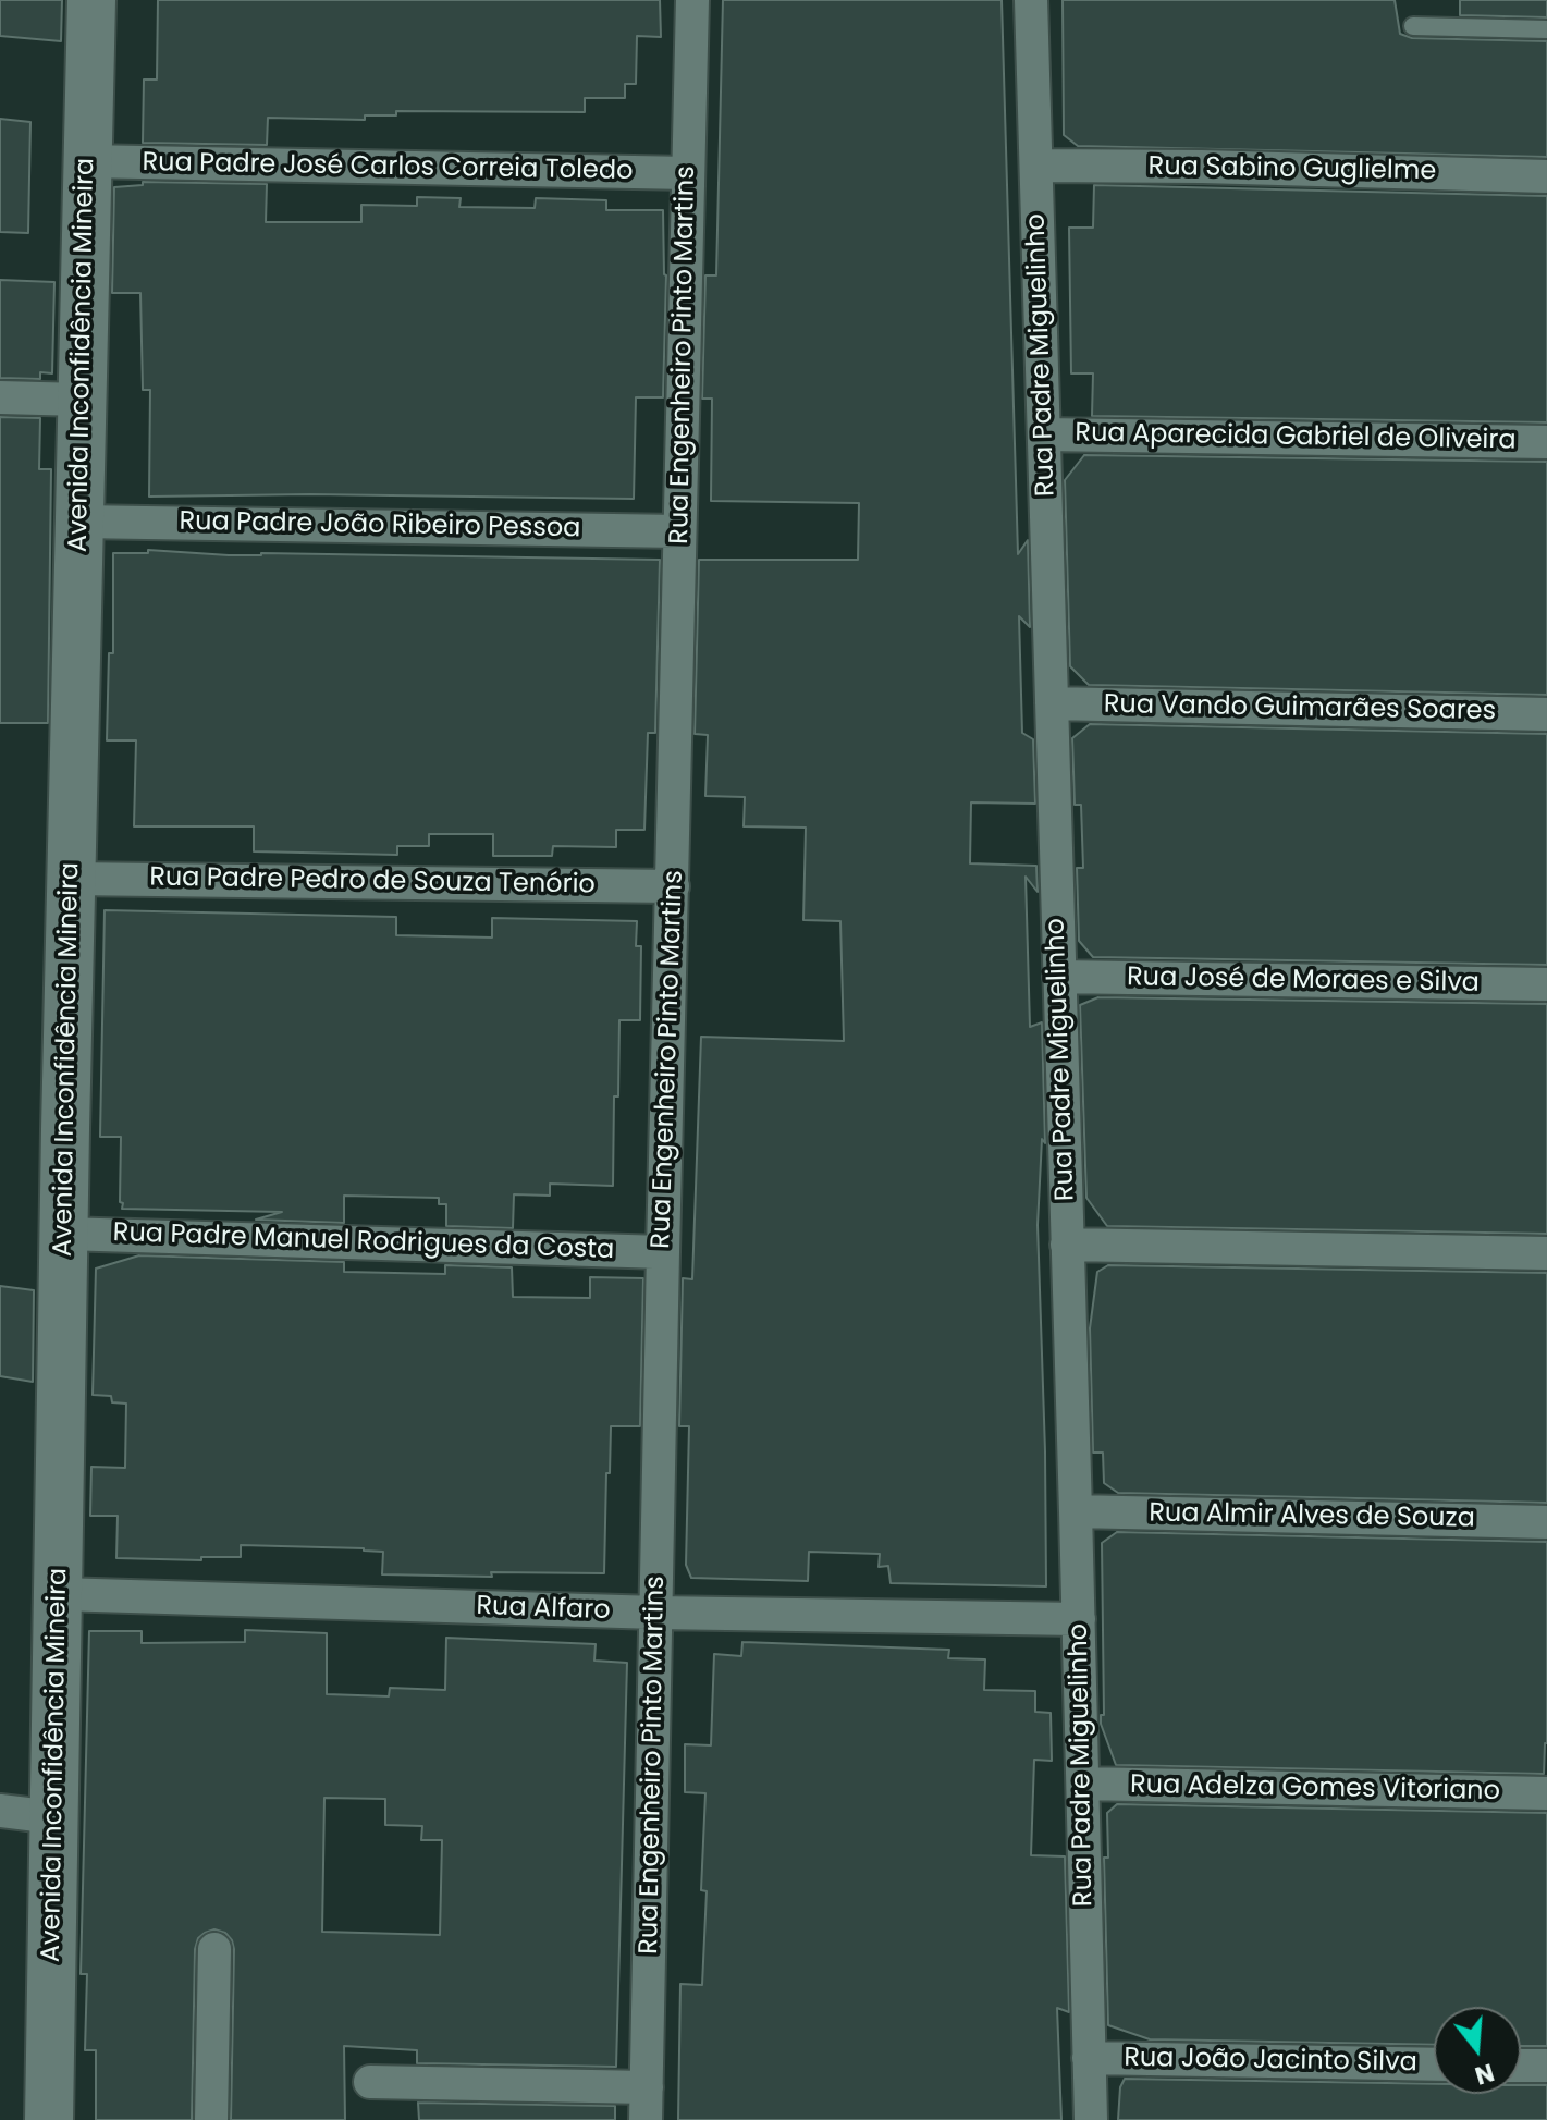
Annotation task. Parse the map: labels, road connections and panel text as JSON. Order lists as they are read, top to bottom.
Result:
{
  "streets": {
    "street": [
      "Rua Padre José Carlos Correia Toledo",
      "Rua Sabino Guglielme",
      "Avenida Inconfidência Mineira",
      "Rua Engenheiro Pinto Martins",
      "Rua Padre Miguelinho",
      "Rua Aparecida Gabriel de Oliveira",
      "Rua Padre João Ribeiro Pessoa",
      "Rua Vando Guimarães Soares",
      "Rua Padre Pedro de Souza Tenório",
      "Rua José de Moraes e Silva",
      "Rua Padre Manuel Rodrigues da Costa",
      "Rua Almir Alves de Souza",
      "Rua Alfaro",
      "Rua Adelza Gomes Vitoriano",
      "Rua João Jacinto Silva"
    ]
  },
  "crossings": [
    ["Rua Padre José Carlos Correia Toledo", "Avenida Inconfidência Mineira"],
    ["Rua Padre José Carlos Correia Toledo", "Rua Engenheiro Pinto Martins"],
    ["Rua Sabino Guglielme", "Rua Padre Miguelinho"],
    ["Avenida Inconfidência Mineira", "Rua Padre João Ribeiro Pessoa"],
    ["Avenida Inconfidência Mineira", "Rua Padre Pedro de Souza Tenório"],
    ["Avenida Inconfidência Mineira", "Rua Padre Manuel Rodrigues da Costa"],
    ["Avenida Inconfidência Mineira", "Rua Alfaro"],
    ["Rua Engenheiro Pinto Martins", "Rua Padre João Ribeiro Pessoa"],
    ["Rua Engenheiro Pinto Martins", "Rua Padre Pedro de Souza Tenório"],
    ["Rua Engenheiro Pinto Martins", "Rua Padre Manuel Rodrigues da Costa"],
    ["Rua Engenheiro Pinto Martins", "Rua Alfaro"],
    ["Rua Padre Miguelinho", "Rua Aparecida Gabriel de Oliveira"],
    ["Rua Padre Miguelinho", "Rua Vando Guimarães Soares"],
    ["Rua Padre Miguelinho", "Rua José de Moraes e Silva"],
    ["Rua Padre Miguelinho", "Rua Almir Alves de Souza"],
    ["Rua Padre Miguelinho", "Rua Alfaro"],
    ["Rua Padre Miguelinho", "Rua Adelza Gomes Vitoriano"],
    ["Rua Padre Miguelinho", "Rua João Jacinto Silva"]
  ],
  "north": "bottom"
}
